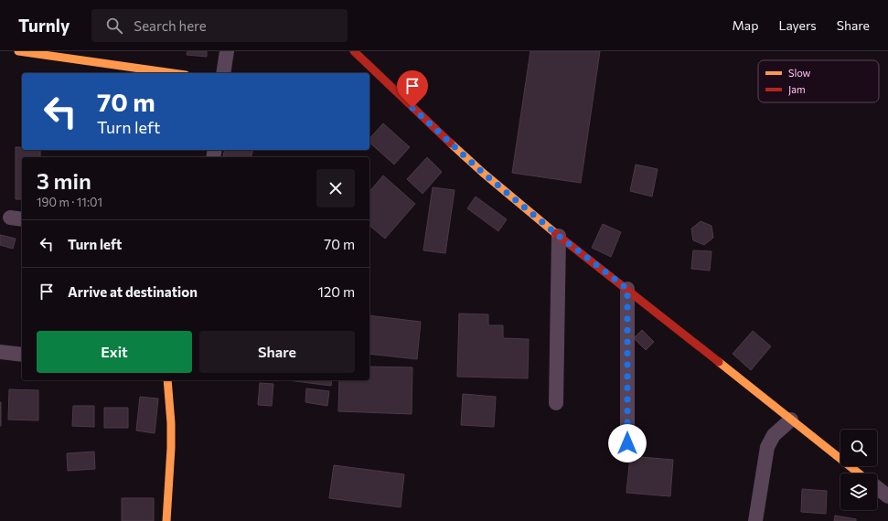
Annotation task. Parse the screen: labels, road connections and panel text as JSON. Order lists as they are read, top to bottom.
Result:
{
  "legend": ["Slow", "Jam"],
  "page": {
    "header": "Turnly",
    "search": "Search here",
    "nav": ["Map", "Layers", "Share"],
    "turn": ["70 m", "Turn left"],
    "heading": ["3 min", "190 m · 11:01"],
    "list": [
      {
        "name": "Turn left",
        "value": "70 m"
      },
      {
        "name": "Arrive at destination",
        "value": "120 m"
      }
    ],
    "buttons": ["Exit", "Share"]
  }
}
